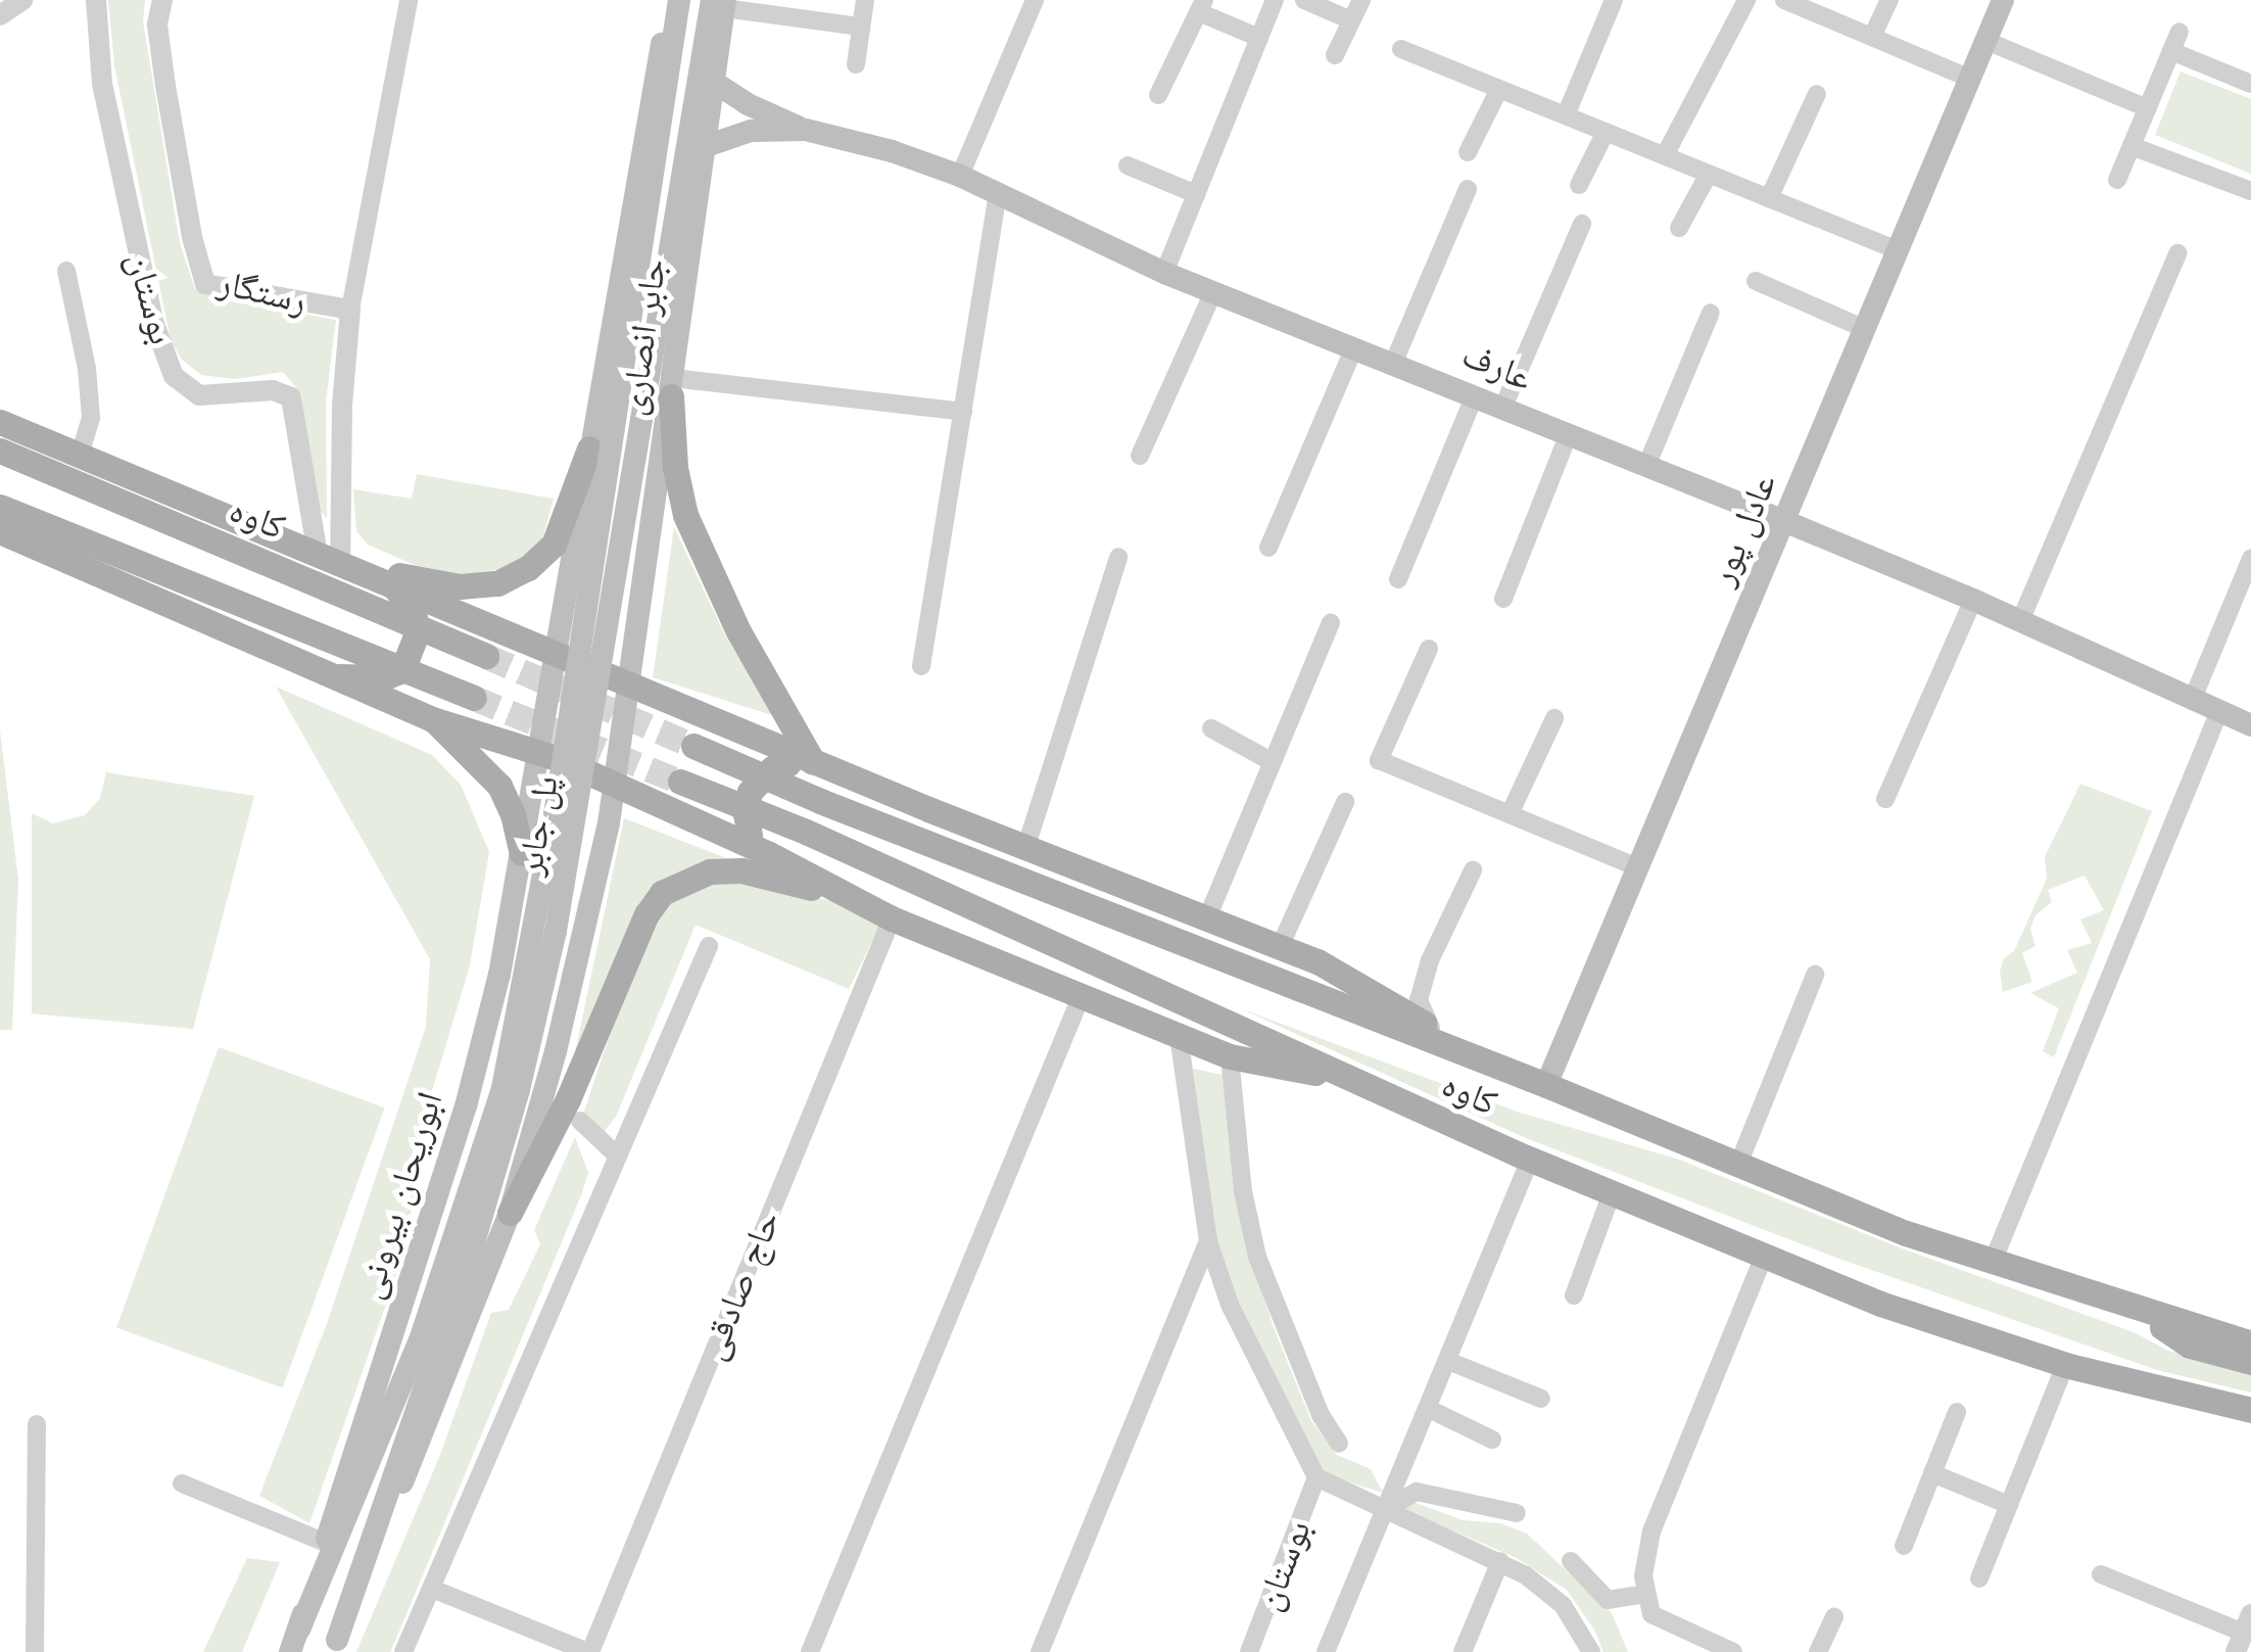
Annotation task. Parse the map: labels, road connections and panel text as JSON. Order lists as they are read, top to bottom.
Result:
{
  "streets": {
    "main road": [
      "جابر انصاری",
      "عارف",
      "کاوه",
      "عادل پور",
      "پل جابر",
      "ابوریحان بیرونی"
    ],
    "street": ["رستگار", "بوستان", "حاج صادقی"]
  },
  "crossings": [
    ["رستگار", "بوستان"],
    ["جابر انصاری", "عارف"],
    ["جابر انصاری", "پل جابر"],
    ["جابر انصاری", "ابوریحان بیرونی"],
    ["عارف", "عادل پور"],
    ["کاوه", "عادل پور"],
    ["پل جابر", "ابوریحان بیرونی"]
  ]
}
